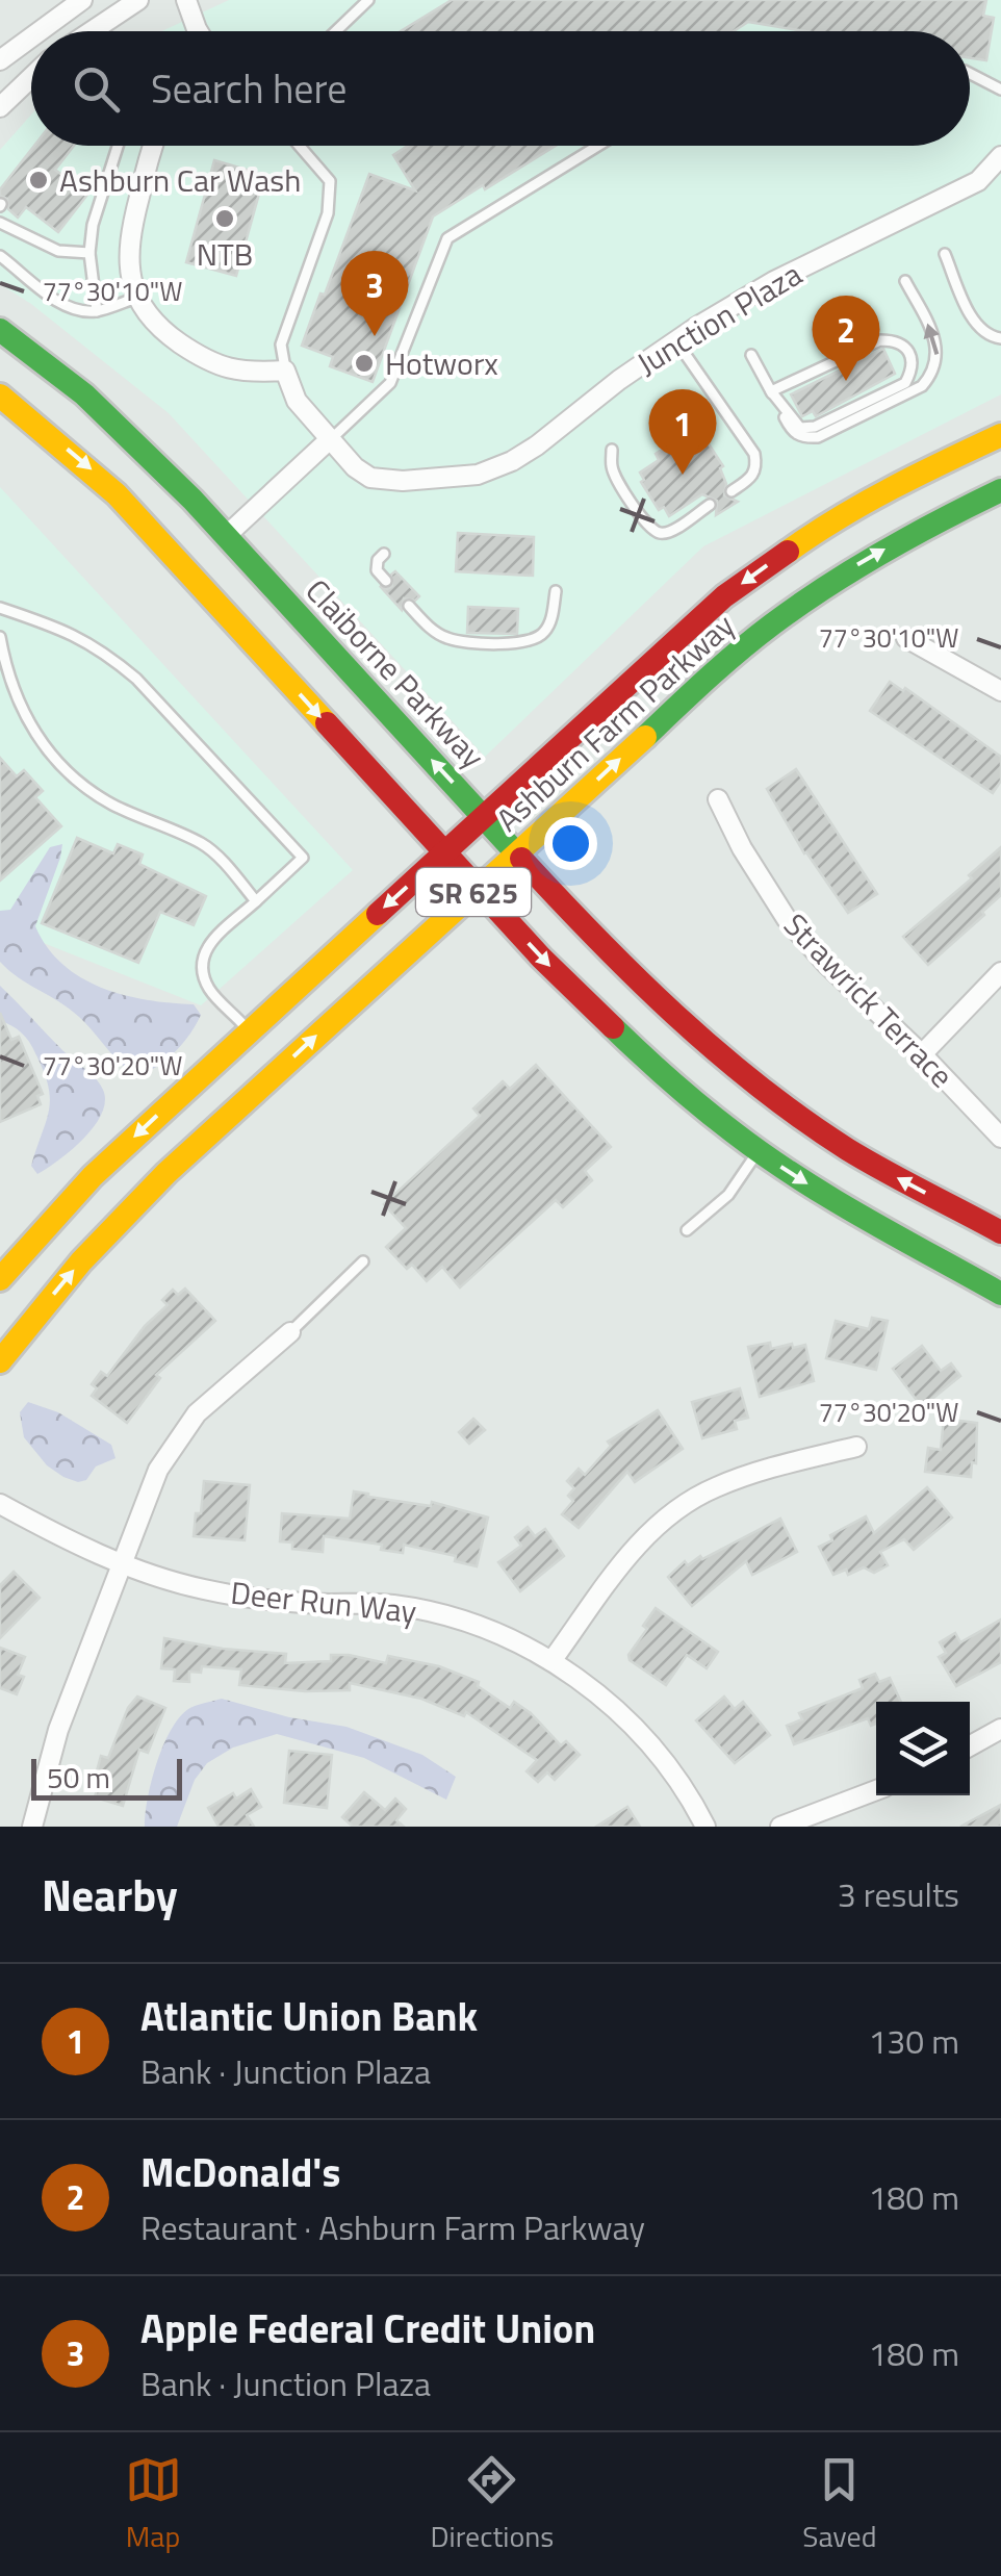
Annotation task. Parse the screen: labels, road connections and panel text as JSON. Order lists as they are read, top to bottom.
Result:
{
  "streets": {
    "main road": ["Claiborne Parkway", "Ashburn Farm Parkway", "SR 625"],
    "street": ["Junction Plaza", "Strawrick Terrace", "Deer Run Way"]
  },
  "crossings": [
    ["Claiborne Parkway", "Ashburn Farm Parkway"]
  ],
  "places": ["Ashburn Car Wash", "NTB", "Hotworx"],
  "scale_bar": "50 m",
  "page": {
    "search": "Search here",
    "pins": ["3", "2", "1"],
    "scale": "50 m",
    "heading": ["Nearby", "3 results"],
    "list": [
      {
        "mark": "1",
        "name": "Atlantic Union Bank",
        "note": "Bank · Junction Plaza",
        "value": "130 m"
      },
      {
        "mark": "2",
        "name": "McDonald's",
        "note": "Restaurant · Ashburn Farm Parkway",
        "value": "180 m"
      },
      {
        "mark": "3",
        "name": "Apple Federal Credit Union",
        "note": "Bank · Junction Plaza",
        "value": "180 m"
      }
    ],
    "nav": ["Map", "Directions", "Saved"]
  },
  "coordinates": ["77°30'10\"W", "77°30'20\"W"]
}
